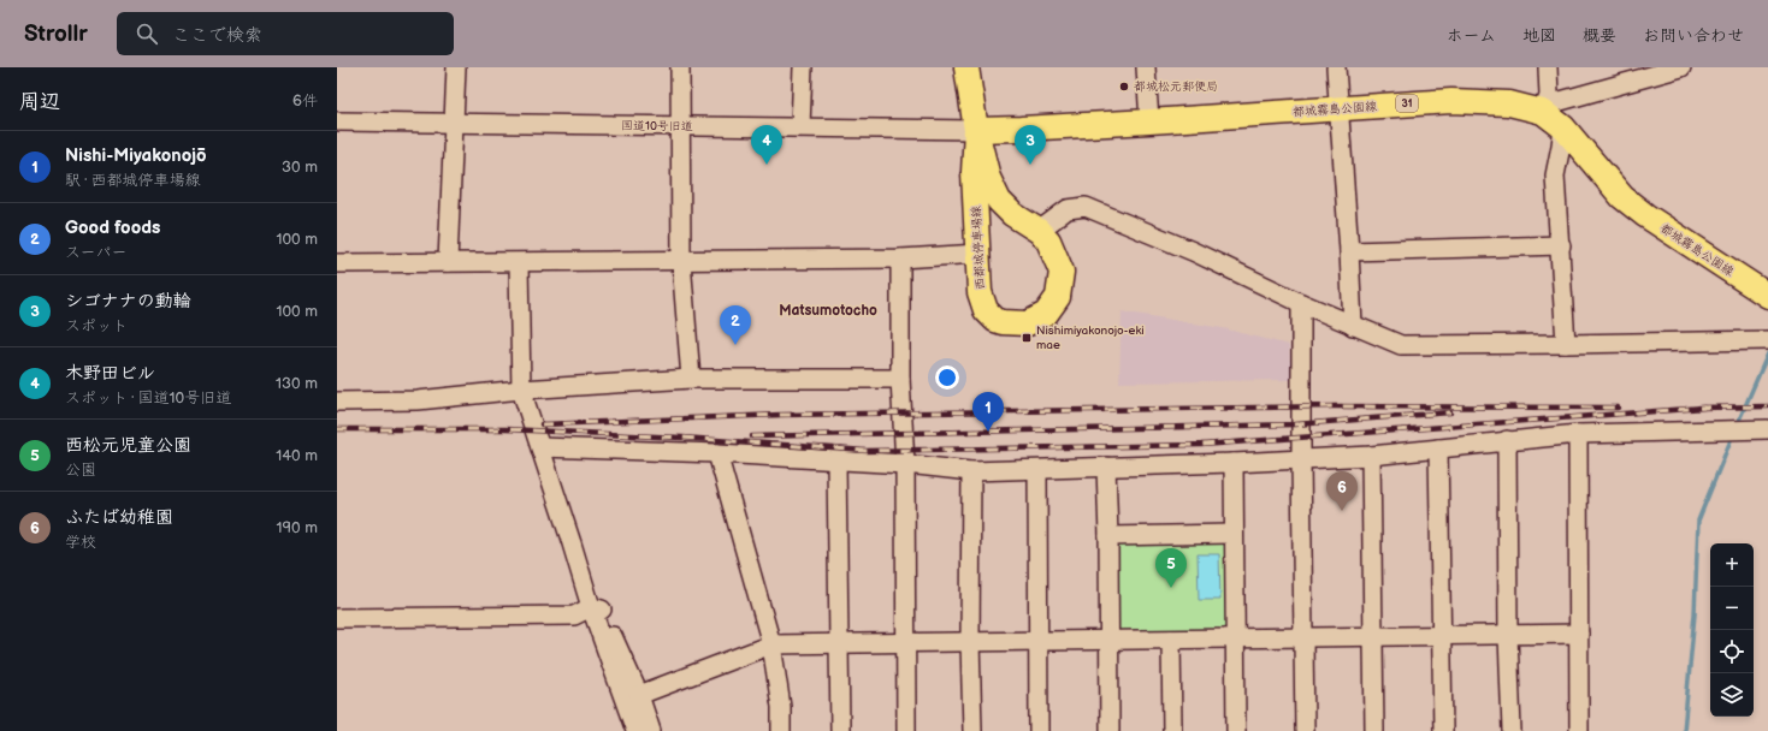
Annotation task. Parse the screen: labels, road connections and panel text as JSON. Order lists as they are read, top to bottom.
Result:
{
  "streets": {
    "main road": ["31", "都城霧島公園線", "西都城停車場線"],
    "street": ["国道10号旧道"]
  },
  "crossings": [
    ["都城霧島公園線", "国道10号旧道"],
    ["都城霧島公園線", "西都城停車場線"],
    ["国道10号旧道", "西都城停車場線"]
  ],
  "districts": ["Matsumotocho"],
  "places": {
    "other": ["都城松元郵便局"],
    "transit": ["Nishimiyakonojo-eki mae"]
  },
  "page": {
    "header": "Strollr",
    "search": "ここで検索",
    "nav": [
      "ホーム",
      "地図",
      "概要",
      "お問い合わせ"
    ],
    "heading": ["周辺", "6件"],
    "pins": [
      "3",
      "4",
      "2",
      "1",
      "6",
      "5"
    ],
    "list": [
      {
        "mark": "1",
        "name": "Nishi-Miyakonojō",
        "note": "駅 · 西都城停車場線",
        "value": "30 m"
      },
      {
        "mark": "2",
        "name": "Good foods",
        "note": "スーパー",
        "value": "100 m"
      },
      {
        "mark": "3",
        "name": "シゴナナの動輪",
        "note": "スポット",
        "value": "100 m"
      },
      {
        "mark": "4",
        "name": "木野田ビル",
        "note": "スポット · 国道10号旧道",
        "value": "130 m"
      },
      {
        "mark": "5",
        "name": "西松元児童公園",
        "note": "公園",
        "value": "140 m"
      },
      {
        "mark": "6",
        "name": "ふたば幼稚園",
        "note": "学校",
        "value": "190 m"
      }
    ],
    "map_buttons": ["+", "−"]
  }
}
